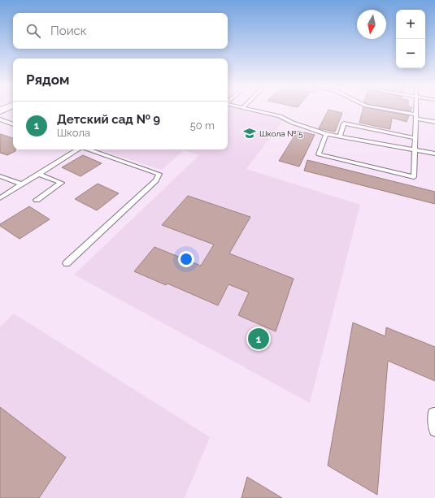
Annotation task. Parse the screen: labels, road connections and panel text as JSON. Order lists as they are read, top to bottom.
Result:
{
  "places": {
    "school or university": ["Школа № 5"]
  },
  "north": "bottom",
  "page": {
    "map_buttons": ["+", "−"],
    "search": "Поиск",
    "heading": "Рядом",
    "list": [
      {
        "mark": "1",
        "name": "Детский сад № 9",
        "note": "Школа",
        "value": "50 m"
      }
    ],
    "pins": "1"
  }
}
